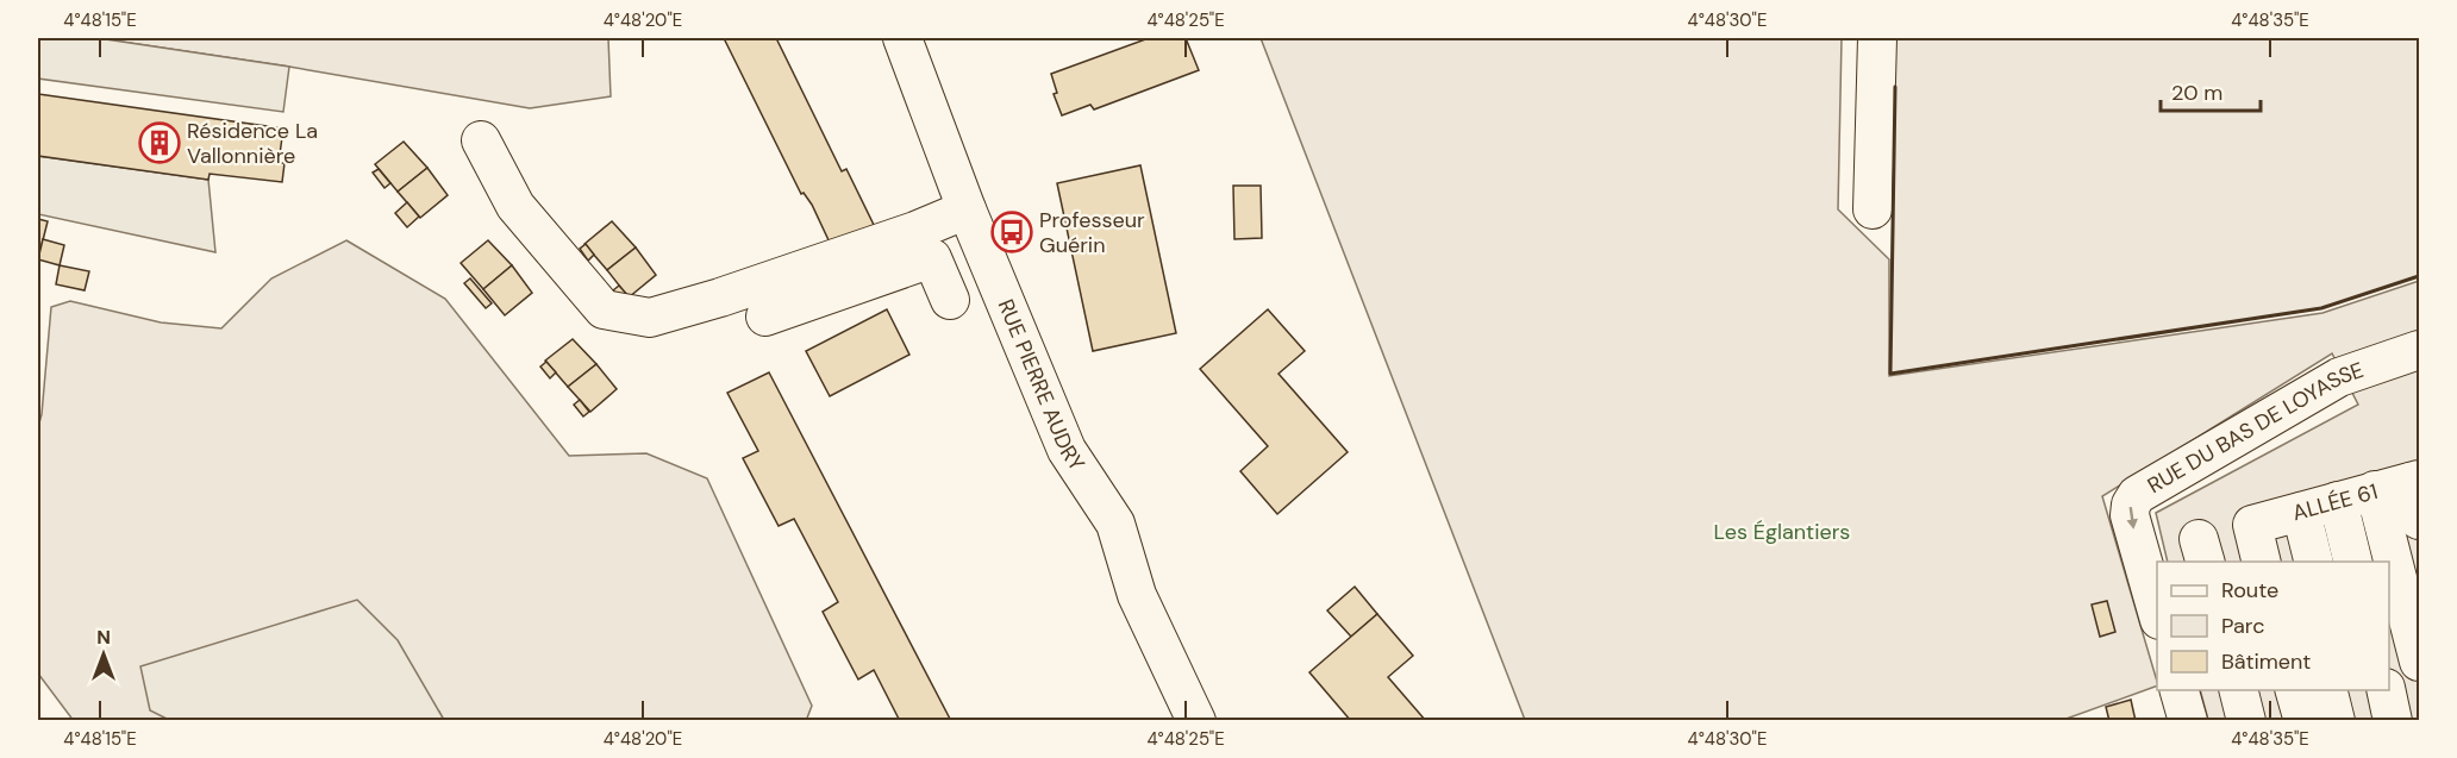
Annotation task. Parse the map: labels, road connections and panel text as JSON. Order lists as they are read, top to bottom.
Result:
{
  "streets": {
    "street": ["RUE PIERRE AUDRY", "RUE DU BAS DE LOYASSE", "ALLÉE 61"]
  },
  "one_way": ["RUE DU BAS DE LOYASSE"],
  "parks": ["Les Églantiers"],
  "places": {
    "building": ["Résidence La Vallonnière"],
    "bus stop": ["Professeur Guérin"]
  },
  "legend": ["Route", "Parc", "Bâtiment"],
  "scale_bar": "20 m",
  "north": "top",
  "coordinates": [
    "4°48'15\"E",
    "4°48'20\"E",
    "4°48'25\"E",
    "4°48'30\"E",
    "4°48'35\"E"
  ]
}
